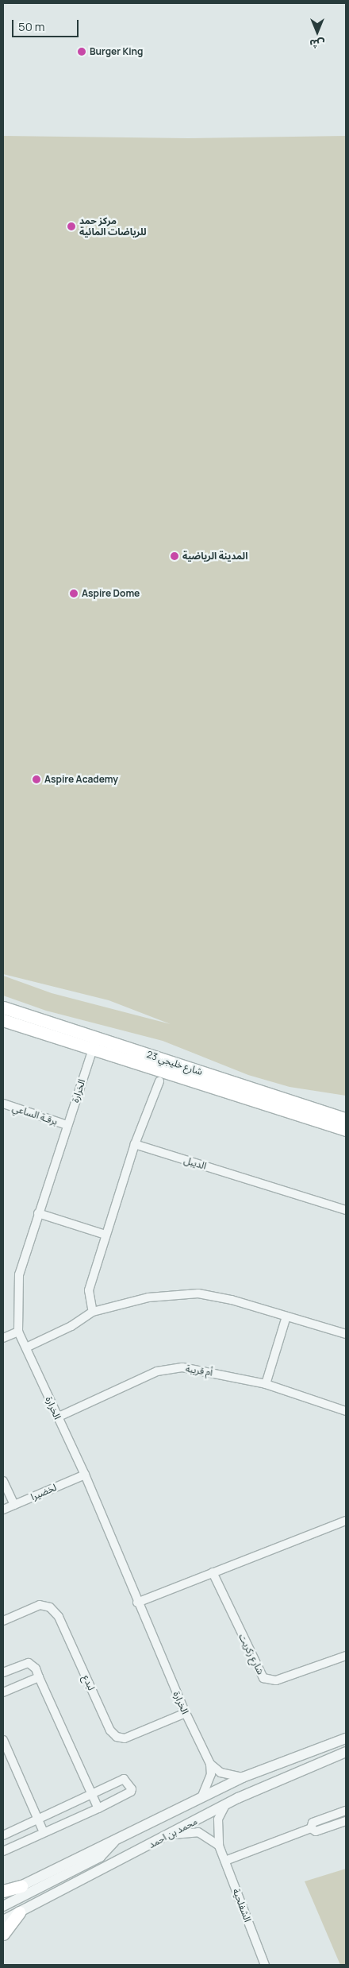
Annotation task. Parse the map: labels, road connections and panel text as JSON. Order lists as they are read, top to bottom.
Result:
{
  "streets": {
    "main road": ["شارع خليجي 23"],
    "street": [
      "الخرارة",
      "برقـة الساعي",
      "الديبل",
      "أم قريبة",
      "لخضيرا",
      "شارع زكريت",
      "لبدع",
      "محمد بن احمد",
      "الشفلحية"
    ]
  },
  "crossings": [
    ["شارع خليجي 23", "الخرارة"],
    ["الخرارة", "برقـة الساعي"],
    ["الخرارة", "أم قريبة"],
    ["الخرارة", "لخضيرا"],
    ["الخرارة", "لبدع"],
    ["محمد بن احمد", "الشفلحية"]
  ],
  "places": [
    "Burger King",
    "مركز حمد للرياضات المائية",
    "المدينة الرياضية",
    "Aspire Dome",
    "Aspire Academy"
  ],
  "scale_bar": "50 m",
  "north": "bottom"
}
